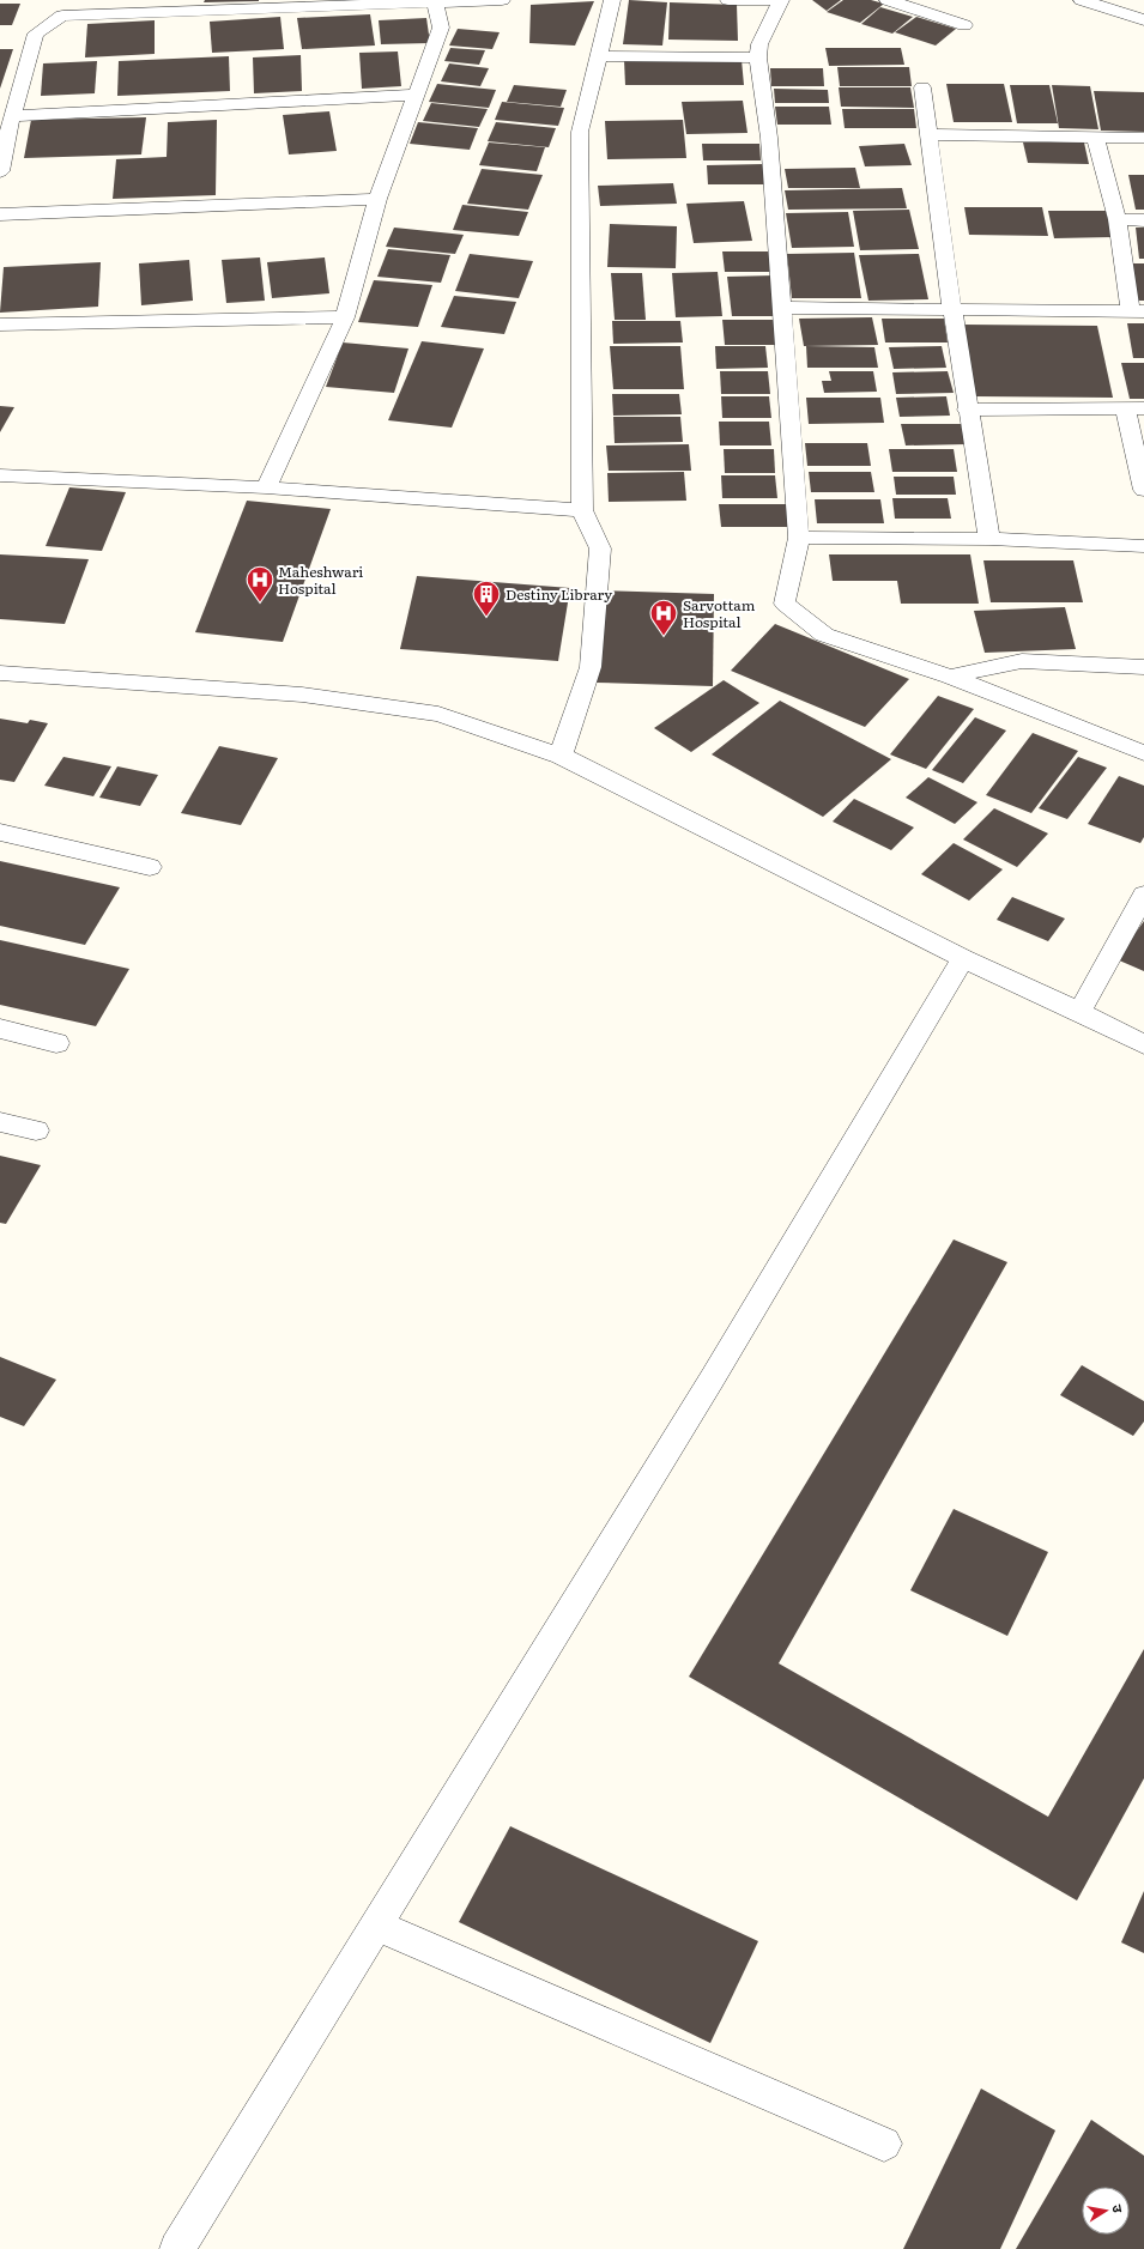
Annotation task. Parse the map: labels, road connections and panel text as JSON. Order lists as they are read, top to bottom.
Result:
{
  "places": {
    "hospital": ["Maheshwari Hospital", "Sarvottam Hospital"],
    "building": ["Destiny Library"]
  },
  "north": "right"
}
